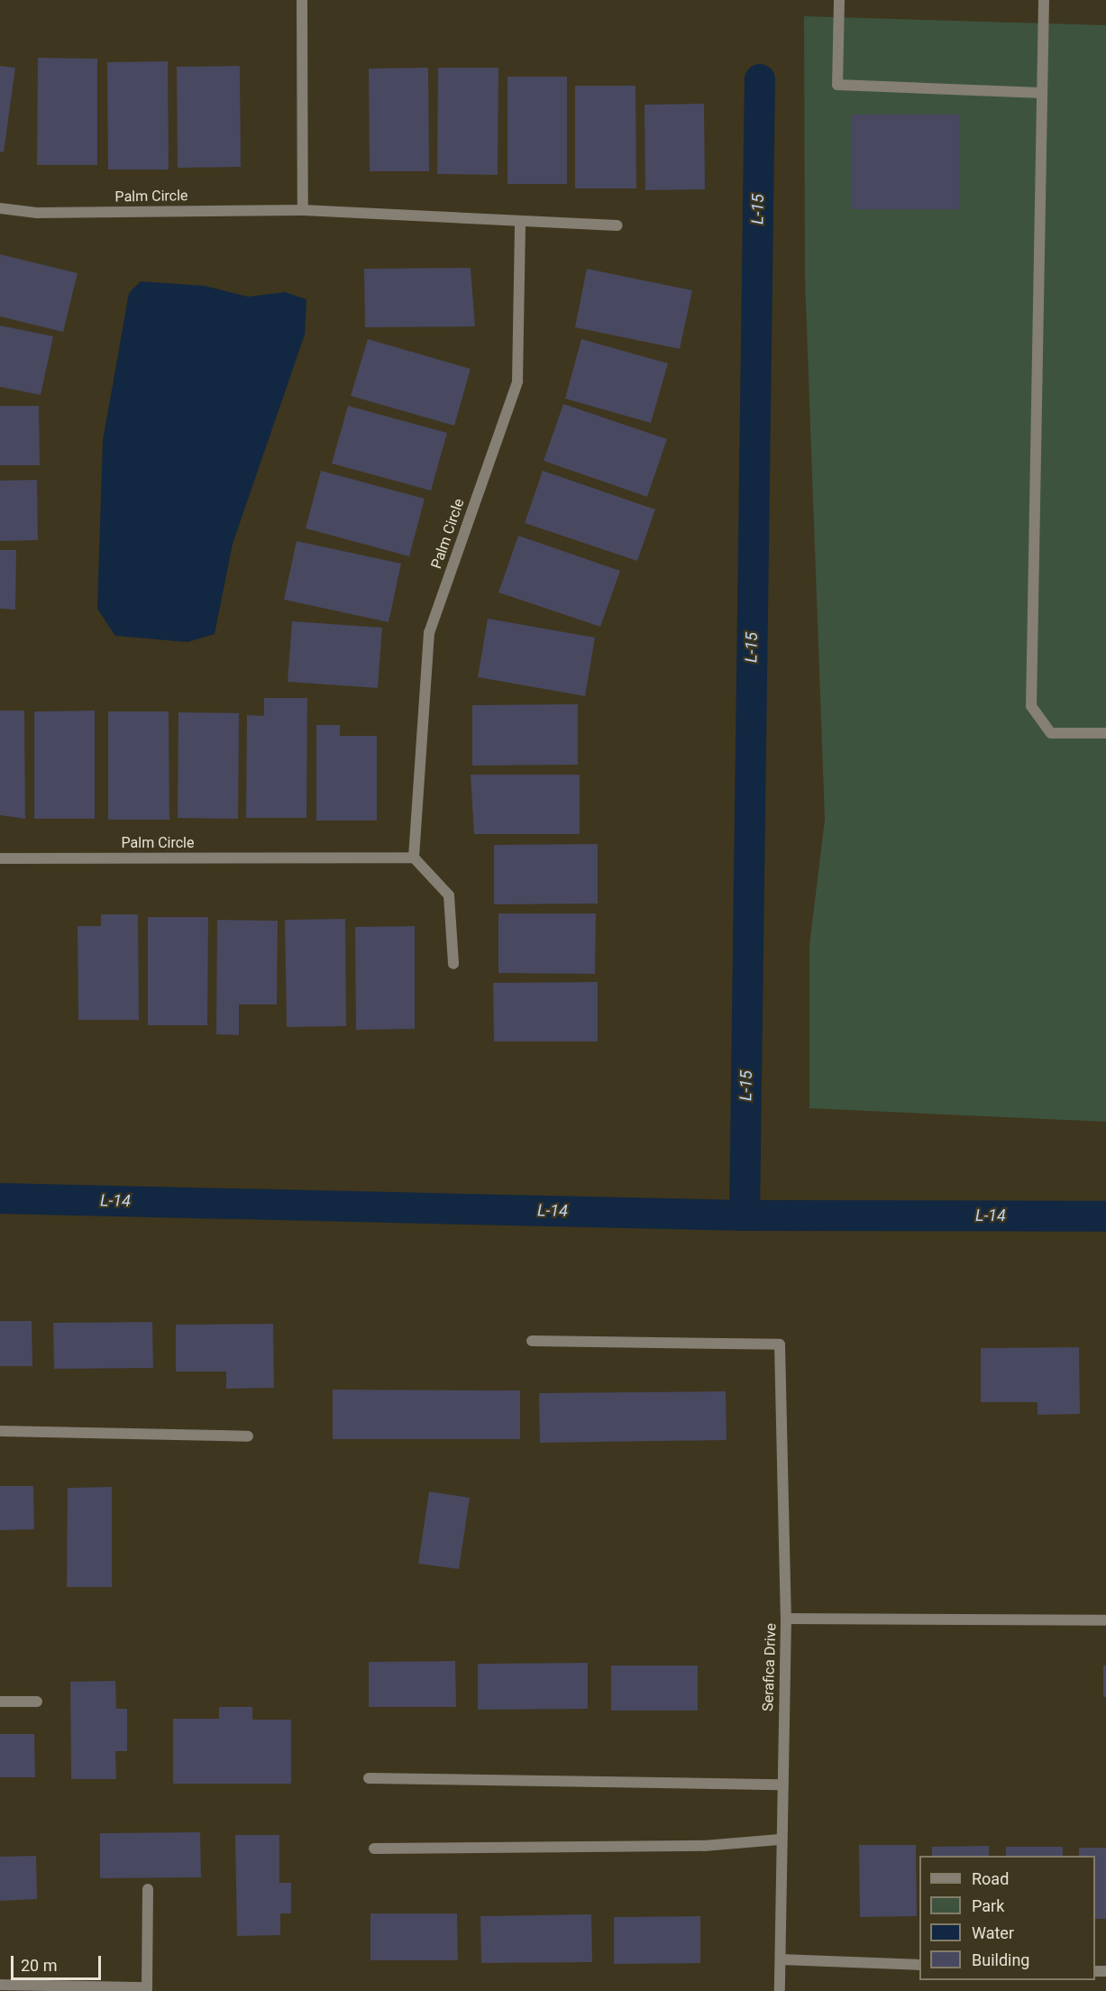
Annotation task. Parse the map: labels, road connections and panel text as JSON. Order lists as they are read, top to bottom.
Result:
{
  "streets": {
    "street": ["Palm Circle", "Serafica Drive"]
  },
  "water": ["L-15", "L-14"],
  "legend": [
    "Road",
    "Park",
    "Water",
    "Building"
  ],
  "scale_bar": "20 m"
}
